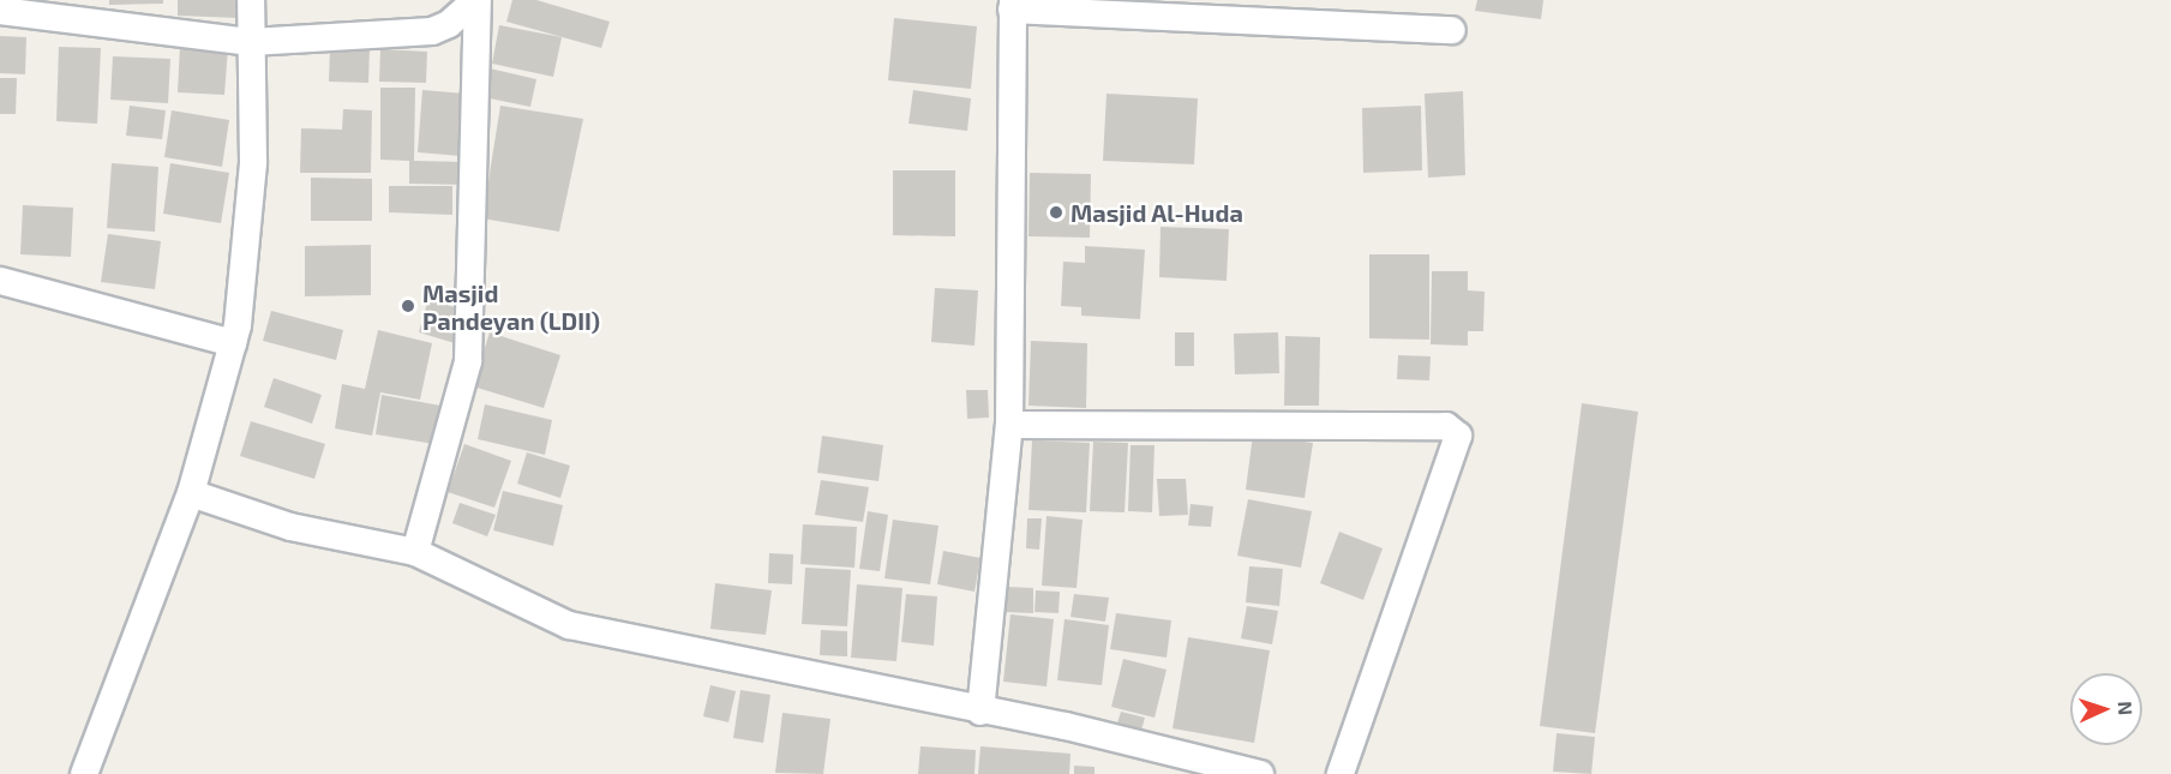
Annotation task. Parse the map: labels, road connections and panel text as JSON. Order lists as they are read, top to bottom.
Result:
{
  "places": ["Masjid Al-Huda", "Masjid Pandeyan (LDII)"],
  "north": "right"
}
